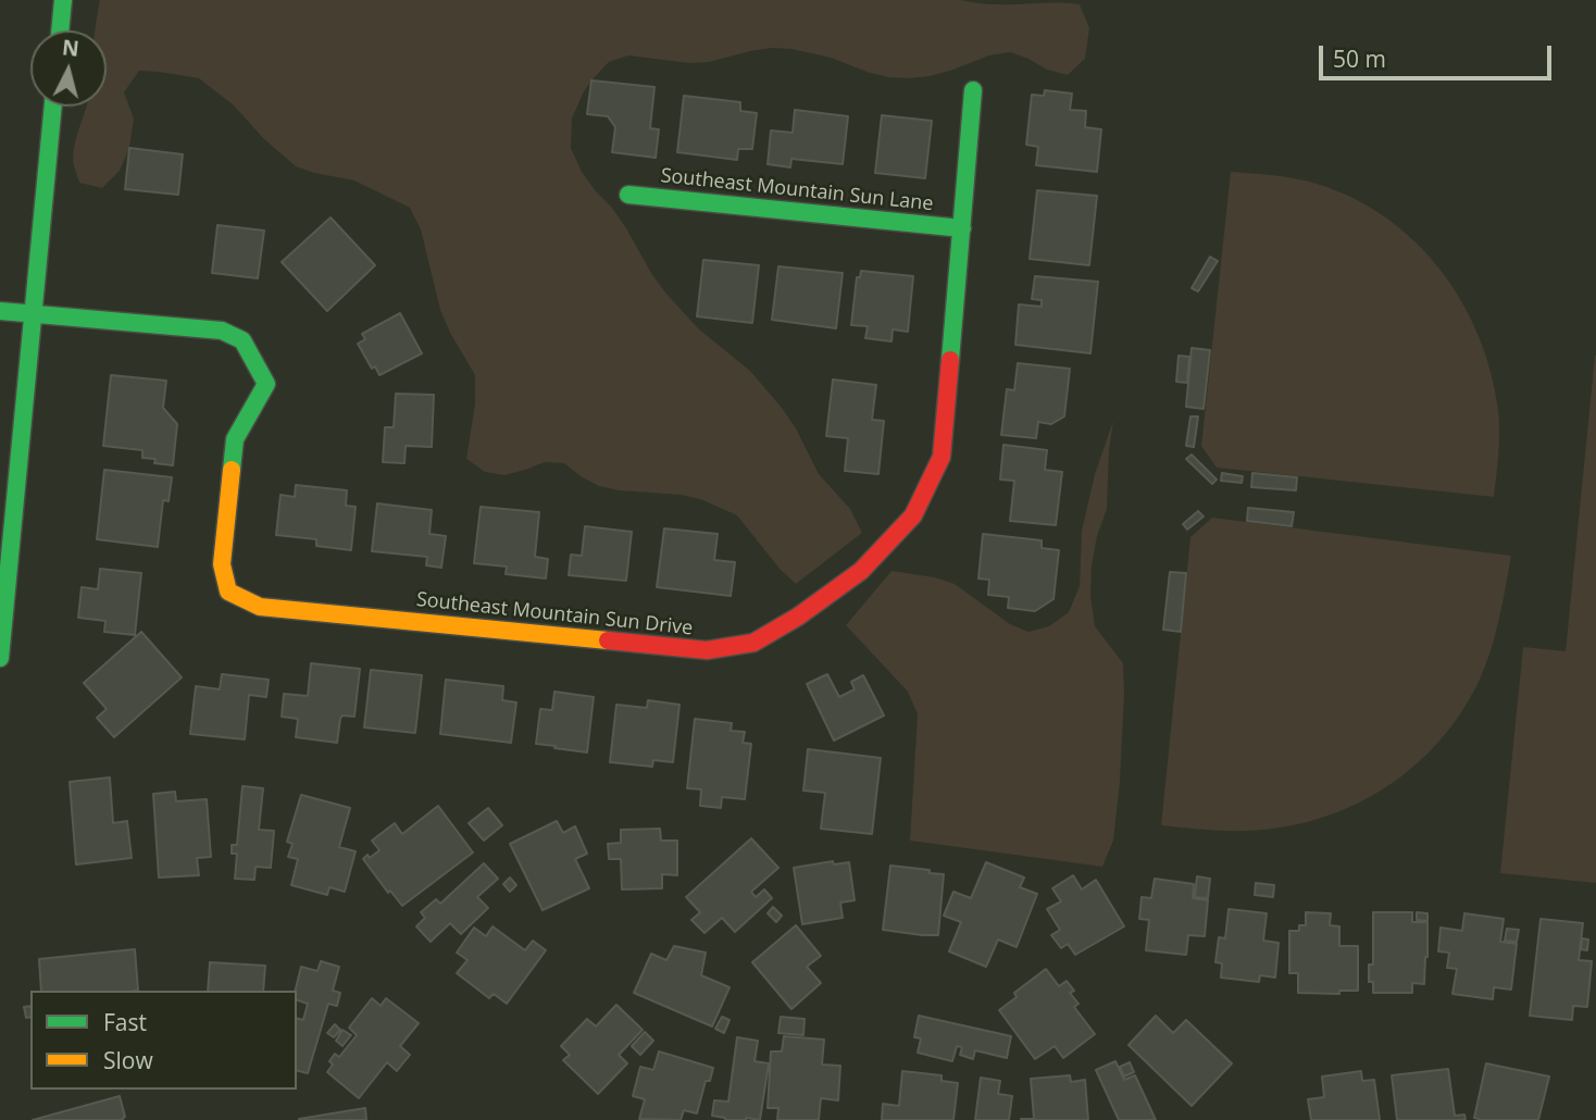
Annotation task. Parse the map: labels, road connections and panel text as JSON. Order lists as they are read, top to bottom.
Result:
{
  "streets": {
    "street": ["Southeast Mountain Sun Lane", "Southeast Mountain Sun Drive"]
  },
  "crossings": [
    ["Southeast Mountain Sun Lane", "Southeast Mountain Sun Drive"]
  ],
  "legend": ["Fast", "Slow"],
  "scale_bar": "50 m",
  "north": "top"
}
